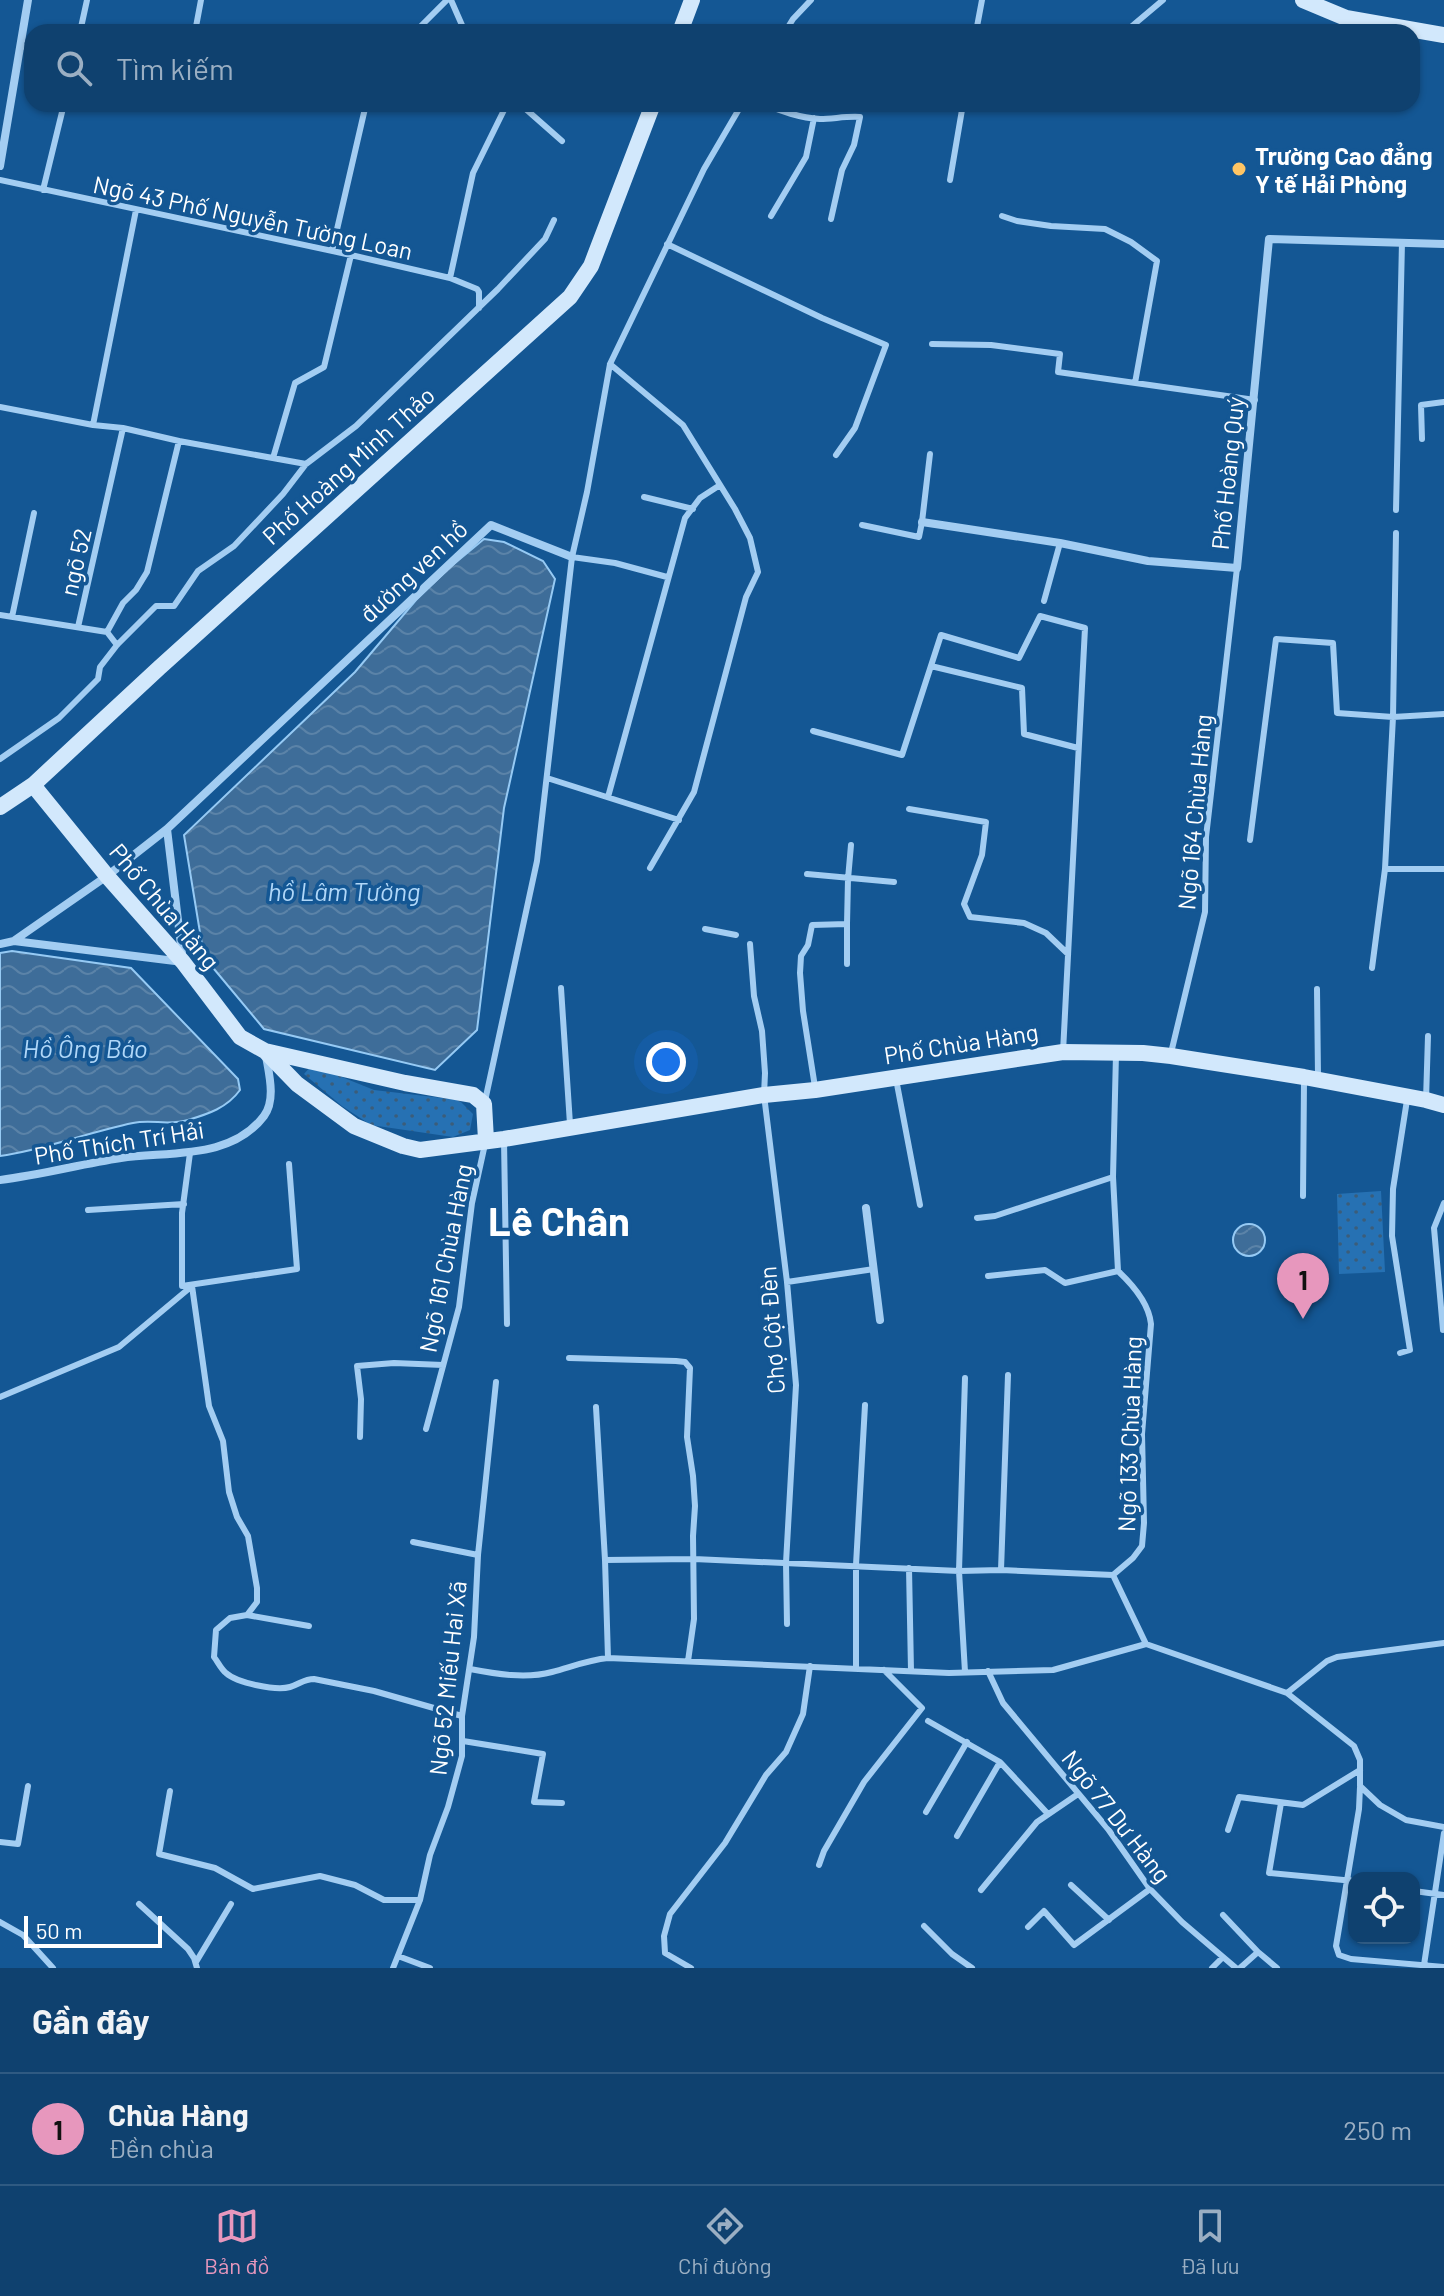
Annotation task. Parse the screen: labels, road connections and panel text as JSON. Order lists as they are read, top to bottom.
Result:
{
  "streets": {
    "street": [
      "Phố Hoàng Minh Thảo",
      "Phố Hoàng Quý",
      "đường ven hồ",
      "Phố Chùa Hàng",
      "Phố Thích Trí Hải"
    ],
    "lane": [
      "Ngõ 43 Phố Nguyễn Tường Loan",
      "ngõ 52",
      "Ngõ 164 Chùa Hàng",
      "Ngõ 161 Chùa Hàng",
      "Chợ Cột Đèn",
      "Ngõ 133 Chùa Hàng",
      "Ngõ 52 Miếu Hai Xã",
      "Ngõ 77 Dư Hàng"
    ]
  },
  "crossings": [
    ["Phố Hoàng Minh Thảo", "Phố Chùa Hàng"],
    ["Phố Hoàng Quý", "Ngõ 164 Chùa Hàng"],
    ["Ngõ 164 Chùa Hàng", "Phố Chùa Hàng"],
    ["Phố Chùa Hàng", "Phố Thích Trí Hải"],
    ["Phố Chùa Hàng", "Ngõ 161 Chùa Hàng"],
    ["Phố Chùa Hàng", "Chợ Cột Đèn"]
  ],
  "districts": ["Lê Chân"],
  "water": ["hồ Lâm Tường", "Hồ Ông Báo"],
  "places": ["Trường Cao đẳng Y tế Hải Phòng"],
  "scale_bar": "50 m",
  "page": {
    "search": "Tìm kiếm",
    "pins": "1",
    "scale": "50 m",
    "heading": "Gần đây",
    "list": [
      {
        "mark": "1",
        "name": "Chùa Hàng",
        "note": "Đền chùa",
        "value": "250 m"
      }
    ],
    "nav": ["Bản đồ", "Chỉ đường", "Đã lưu"]
  }
}
